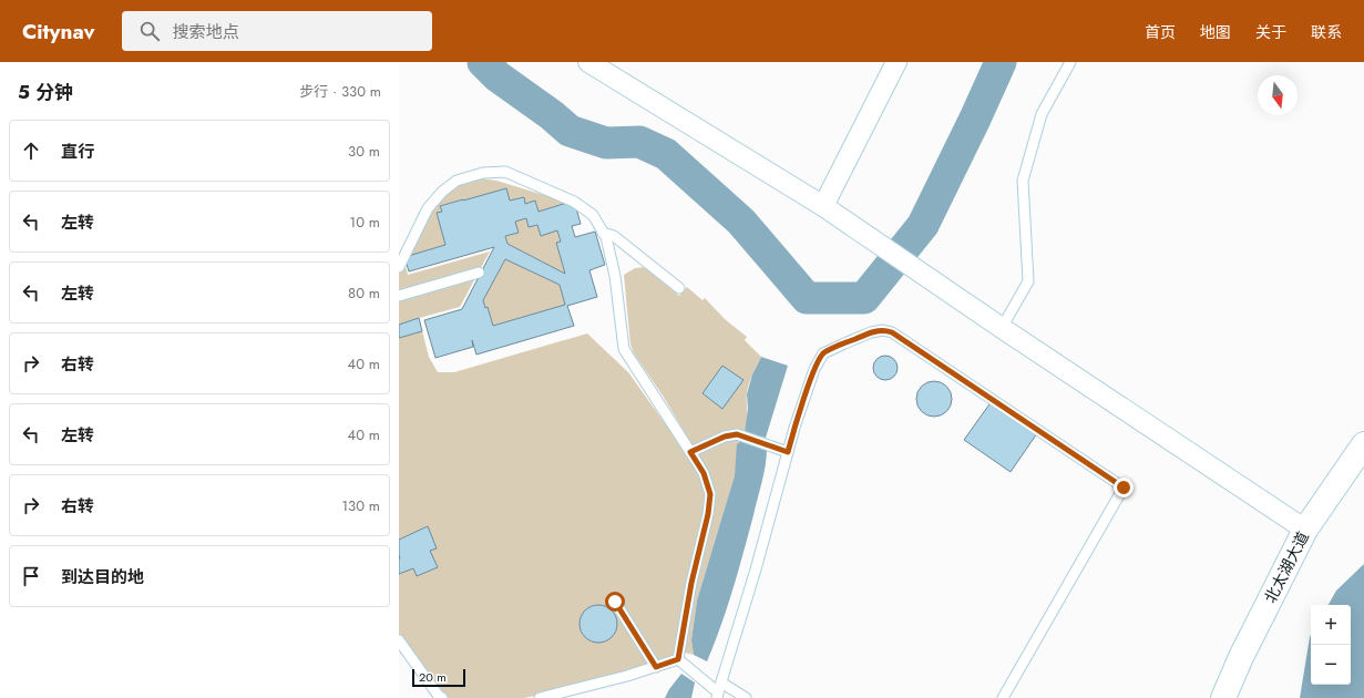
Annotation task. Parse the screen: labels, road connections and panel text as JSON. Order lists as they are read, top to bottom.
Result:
{
  "streets": {
    "main road": ["北太湖大道"]
  },
  "scale_bar": "20 m",
  "north": "bottom",
  "page": {
    "header": "Citynav",
    "search": "搜索地点",
    "nav": [
      "首页",
      "地图",
      "关于",
      "联系"
    ],
    "heading": ["5 分钟", "步行 · 330 m"],
    "list": [
      ["直行", "30 m"],
      ["左转", "10 m"],
      ["左转", "80 m"],
      ["右转", "40 m"],
      ["左转", "40 m"],
      ["右转", "130 m"],
      "到达目的地"
    ],
    "map_buttons": ["+", "−"],
    "scale": "20 m"
  }
}
